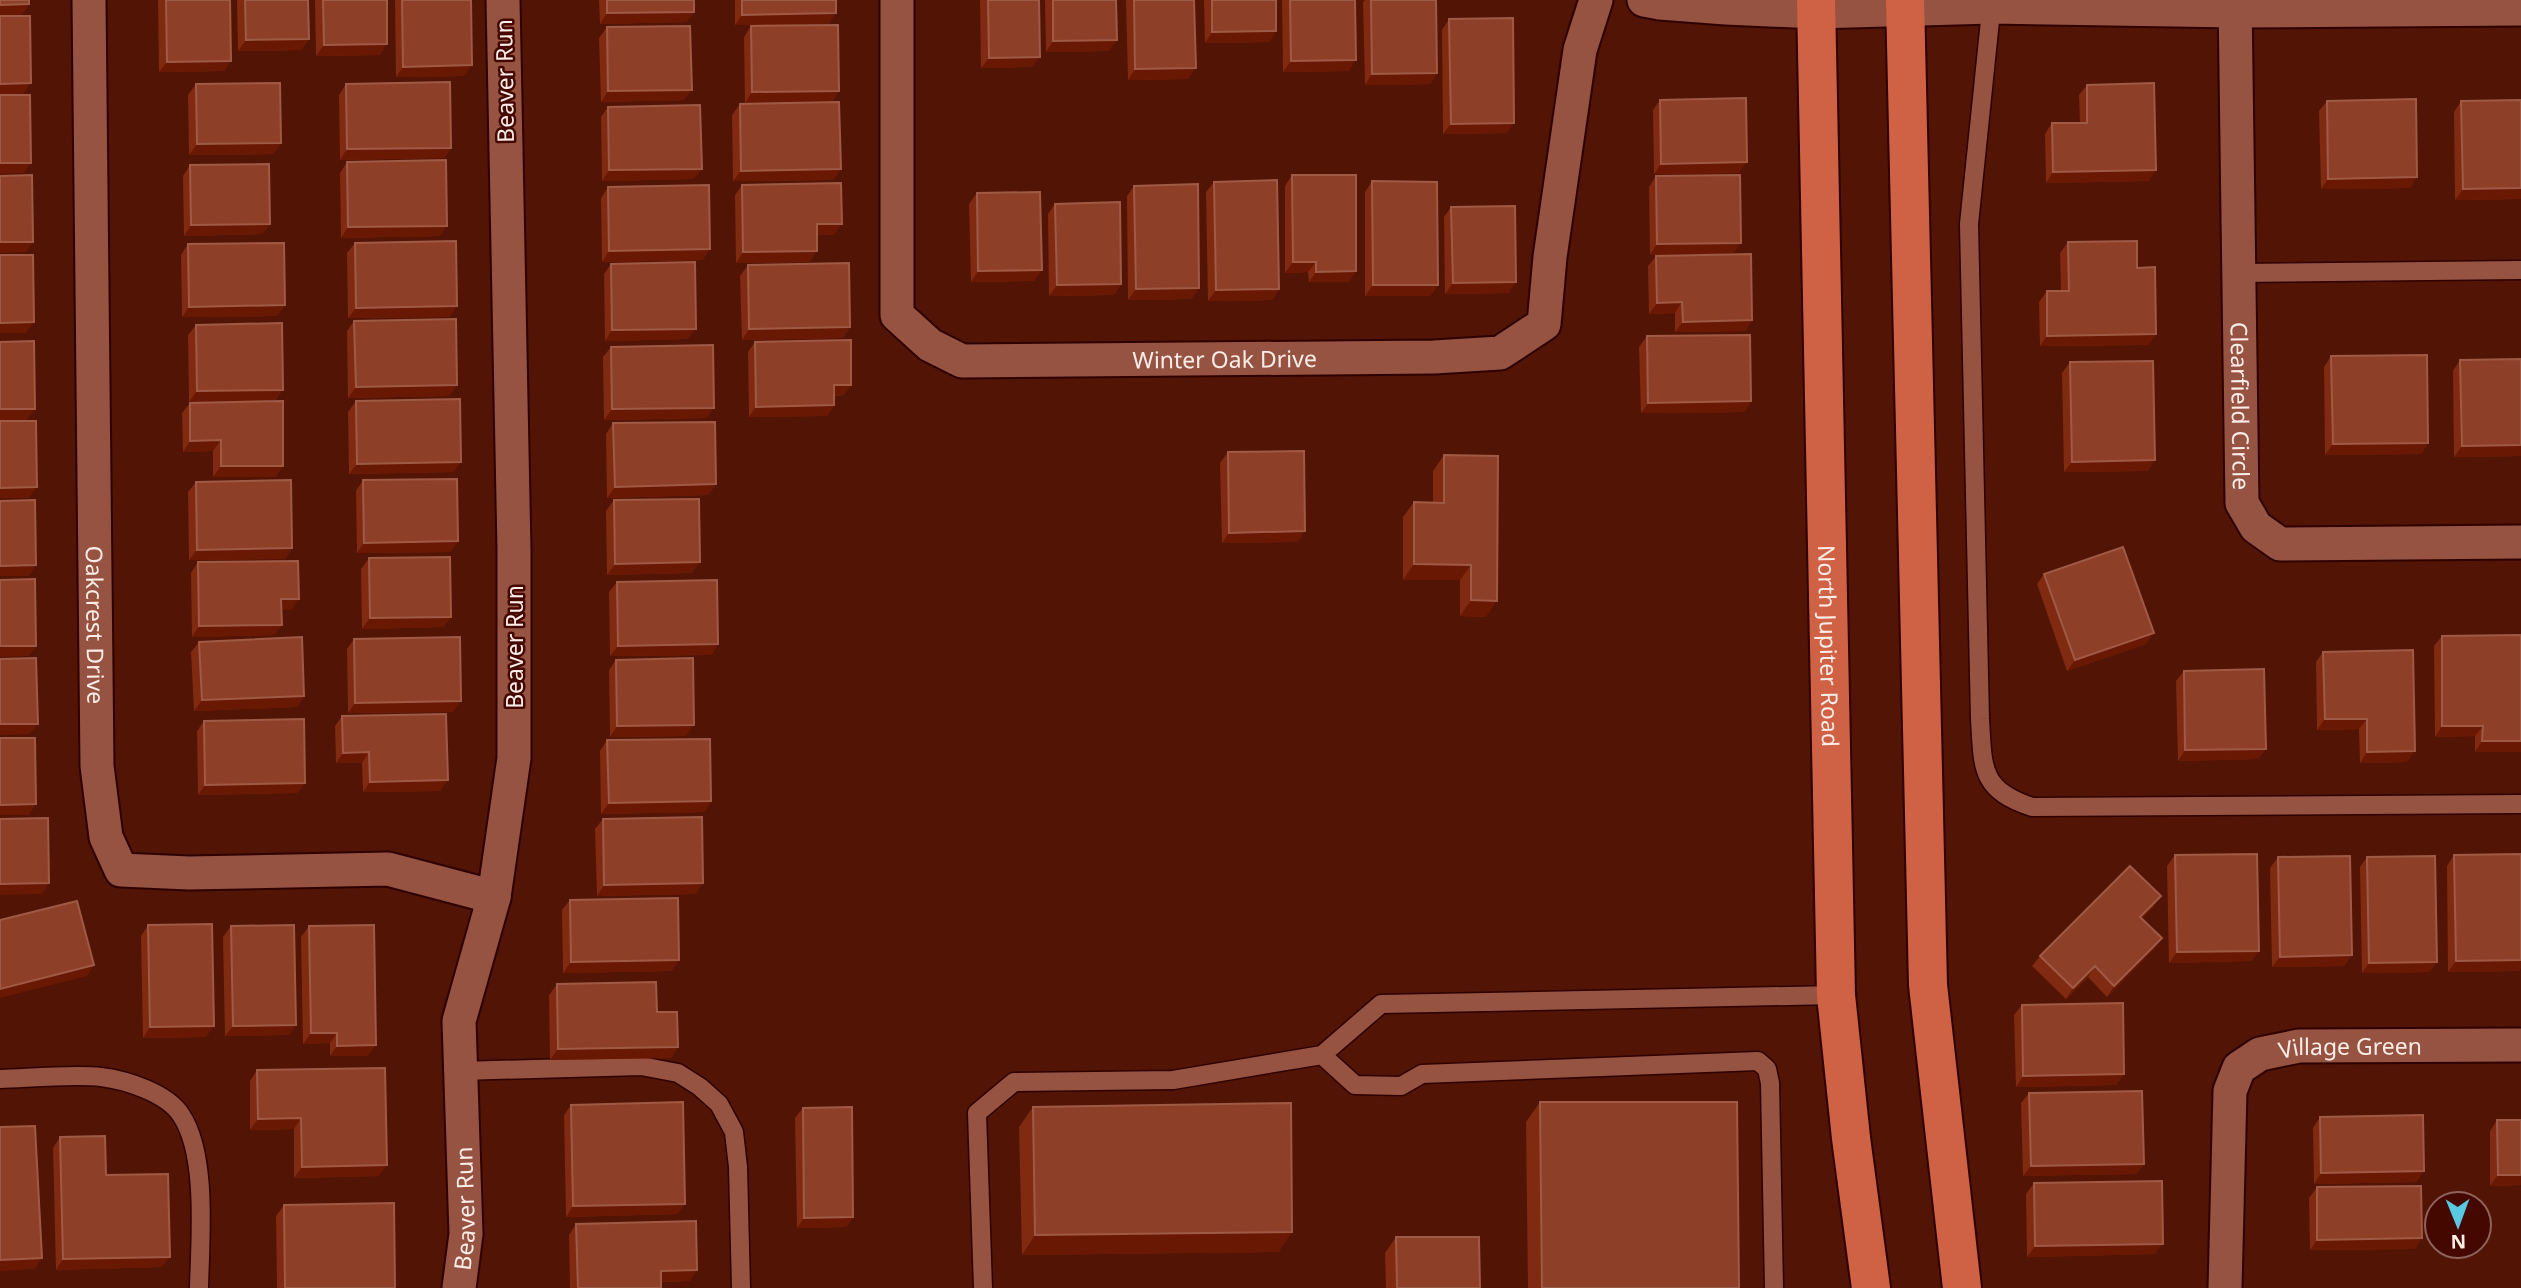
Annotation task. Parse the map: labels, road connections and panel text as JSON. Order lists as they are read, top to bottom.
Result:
{
  "streets": {
    "main road": ["North Jupiter Road"],
    "street": [
      "Beaver Run",
      "Winter Oak Drive",
      "Clearfield Circle",
      "Oakcrest Drive",
      "Village Green"
    ]
  },
  "crossings": [
    ["Beaver Run", "Oakcrest Drive"]
  ],
  "north": "bottom"
}
